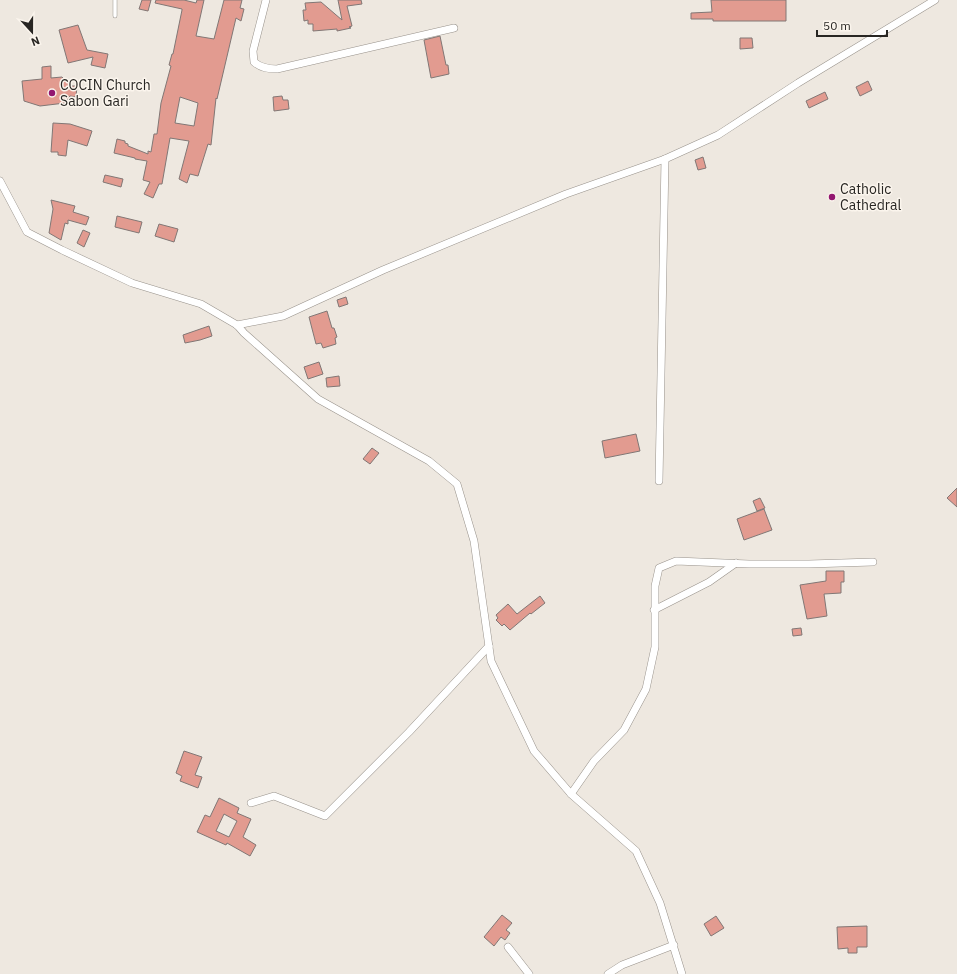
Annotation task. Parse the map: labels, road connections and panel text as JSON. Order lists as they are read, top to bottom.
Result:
{
  "places": ["COCIN Church Sabon Gari", "Catholic Cathedral"],
  "scale_bar": "50 m",
  "north": "bottom"
}
